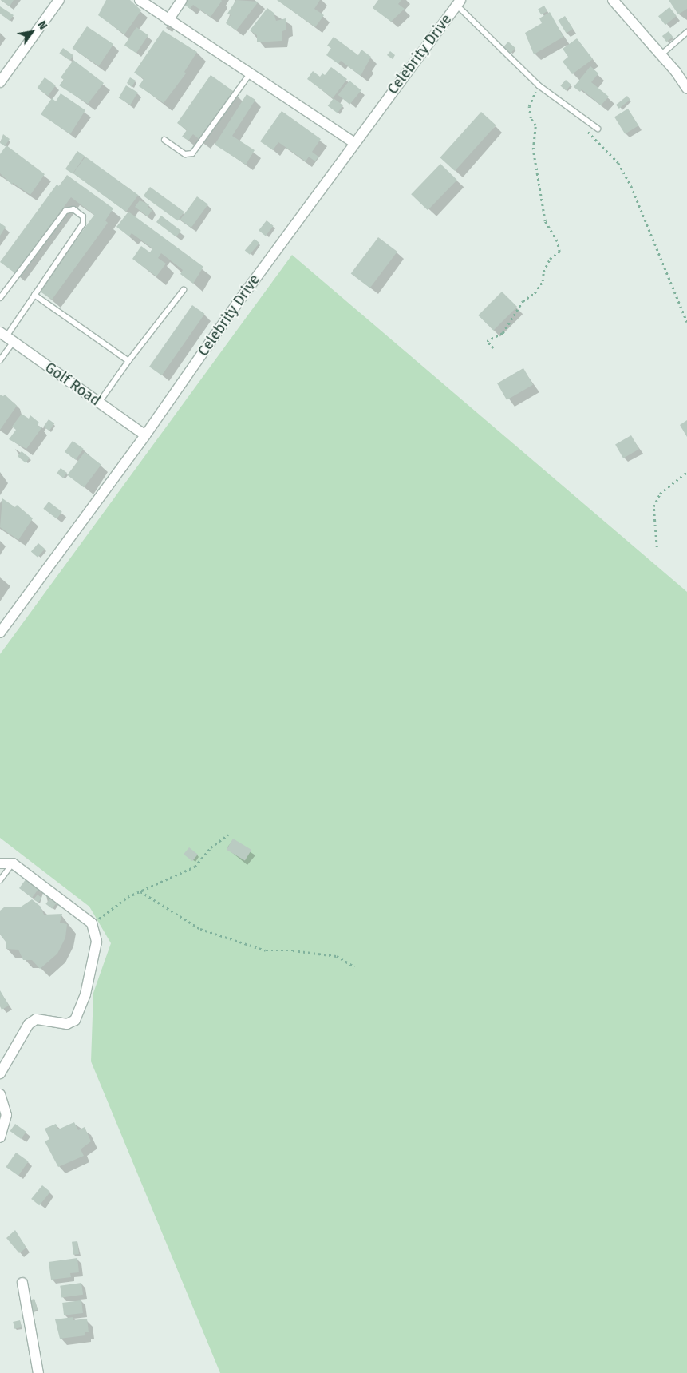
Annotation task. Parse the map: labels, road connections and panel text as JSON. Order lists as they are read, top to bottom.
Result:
{
  "streets": {
    "street": ["Celebrity Drive", "Golf Road"]
  },
  "crossings": [
    ["Celebrity Drive", "Golf Road"]
  ],
  "north": "top right"
}
